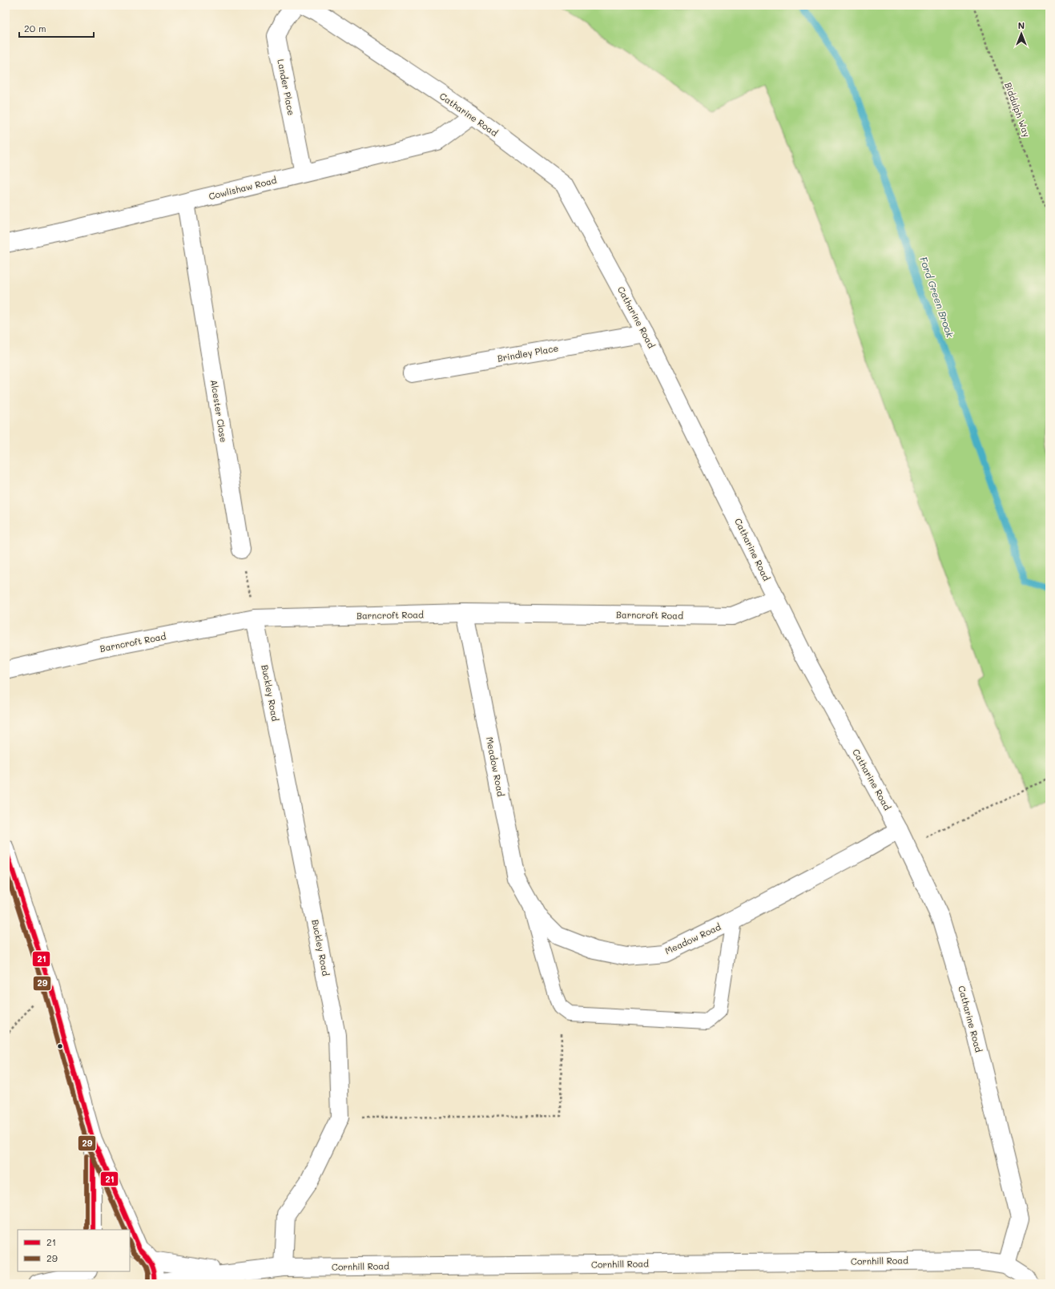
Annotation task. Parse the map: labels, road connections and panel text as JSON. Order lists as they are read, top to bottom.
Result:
{
  "streets": {
    "street": [
      "Lander Place",
      "Catharine Road",
      "Cowlishaw Road",
      "Brindley Place",
      "Alcester Close",
      "Barncroft Road",
      "Buckley Road",
      "Meadow Road",
      "Cornhill Road"
    ],
    "path": ["Biddulph Way"]
  },
  "crossings": [
    ["Lander Place", "Cowlishaw Road"],
    ["Catharine Road", "Cowlishaw Road"],
    ["Catharine Road", "Brindley Place"],
    ["Catharine Road", "Barncroft Road"],
    ["Catharine Road", "Meadow Road"],
    ["Catharine Road", "Cornhill Road"],
    ["Cowlishaw Road", "Alcester Close"],
    ["Barncroft Road", "Buckley Road"],
    ["Barncroft Road", "Meadow Road"],
    ["Buckley Road", "Cornhill Road"]
  ],
  "water": ["Ford Green Brook"],
  "lines": ["transit line 21", "transit line 29"],
  "legend": ["21", "29"],
  "scale_bar": "20 m",
  "north": "top"
}
